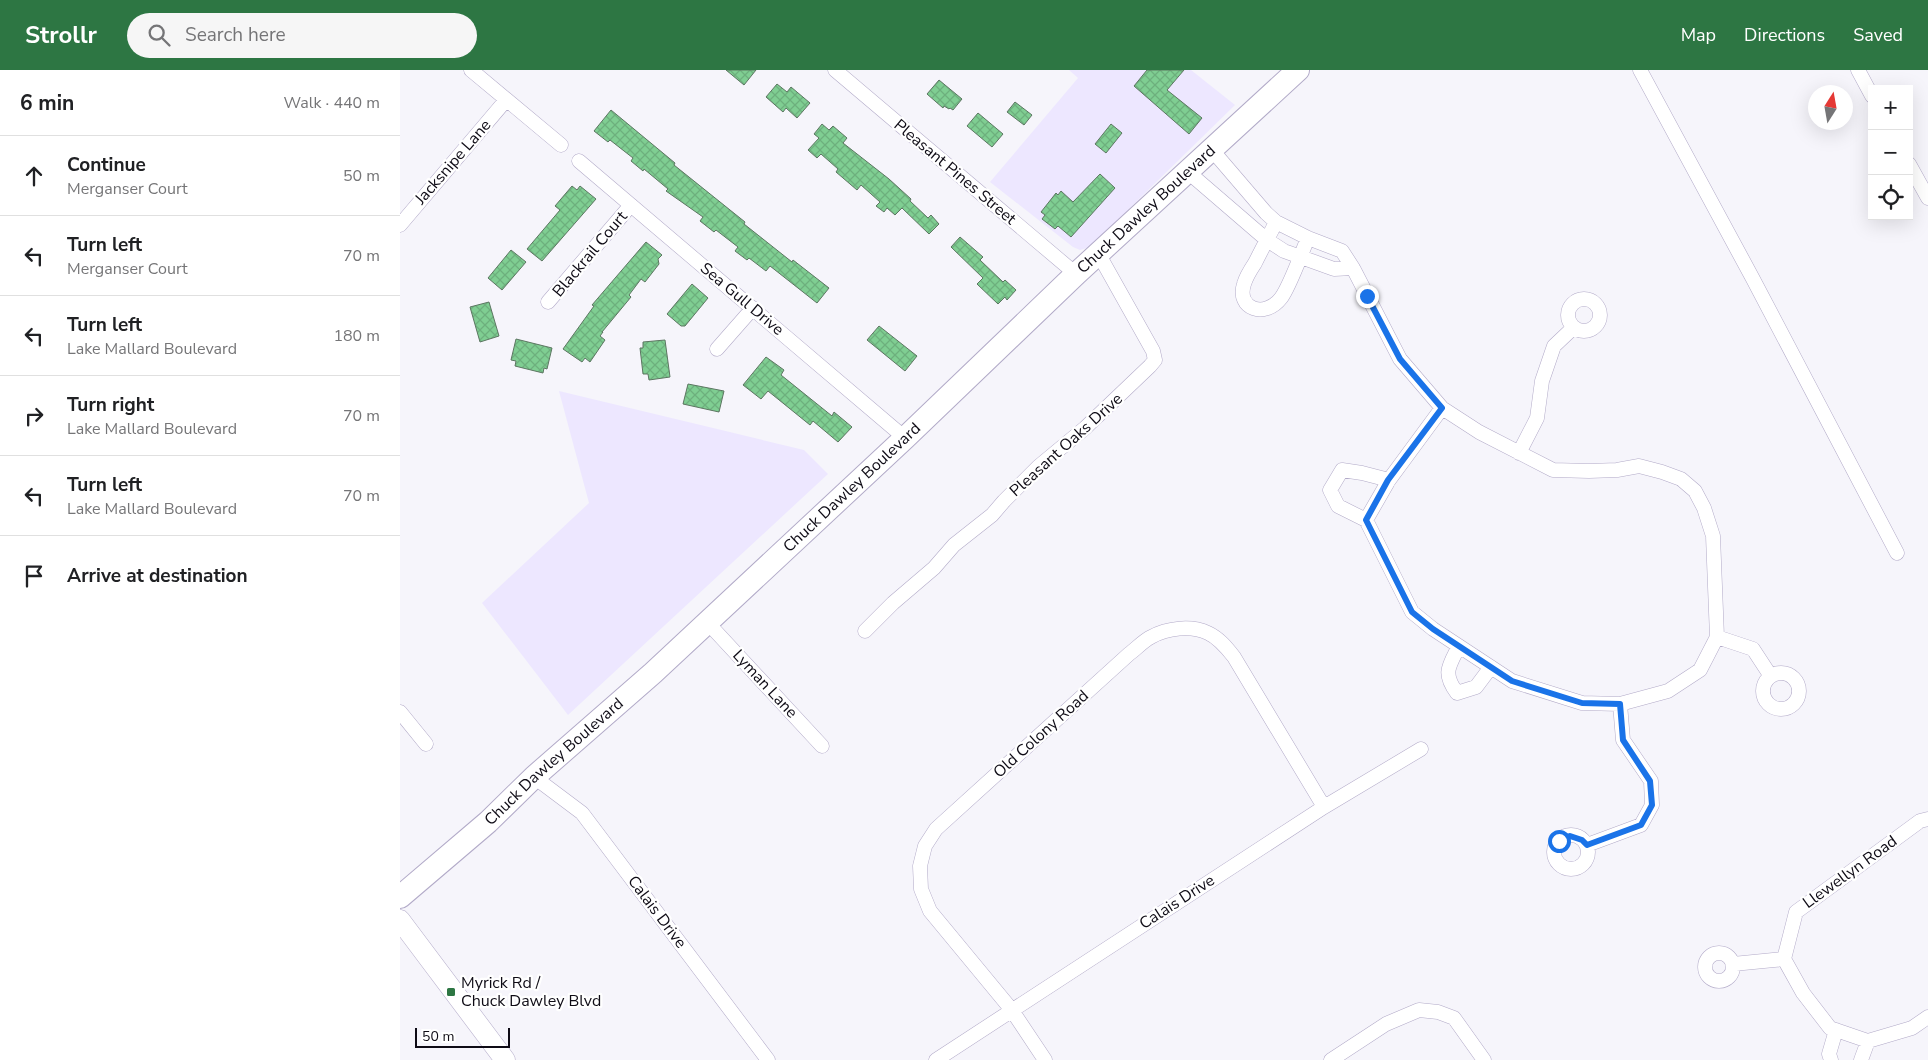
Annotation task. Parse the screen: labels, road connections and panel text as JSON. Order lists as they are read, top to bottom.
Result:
{
  "streets": {
    "main road": ["Chuck Dawley Boulevard"],
    "street": [
      "Jacksnipe Lane",
      "Pleasant Pines Street",
      "Blackrail Court",
      "Sea Gull Drive",
      "Pleasant Oaks Drive",
      "Lyman Lane",
      "Old Colony Road",
      "Llewellyn Road",
      "Calais Drive"
    ]
  },
  "crossings": [
    ["Pleasant Pines Street", "Chuck Dawley Boulevard"],
    ["Chuck Dawley Boulevard", "Sea Gull Drive"],
    ["Chuck Dawley Boulevard", "Pleasant Oaks Drive"],
    ["Chuck Dawley Boulevard", "Lyman Lane"],
    ["Chuck Dawley Boulevard", "Calais Drive"],
    ["Blackrail Court", "Sea Gull Drive"],
    ["Old Colony Road", "Calais Drive"]
  ],
  "places": {
    "transit": ["Myrick Rd / Chuck Dawley Blvd"]
  },
  "scale_bar": "50 m",
  "north": "top",
  "page": {
    "header": "Strollr",
    "search": "Search here",
    "nav": ["Map", "Directions", "Saved"],
    "heading": ["6 min", "Walk · 440 m"],
    "map_buttons": ["+", "−"],
    "list": [
      ["Continue", "Merganser Court", "50 m"],
      ["Turn left", "Merganser Court", "70 m"],
      ["Turn left", "Lake Mallard Boulevard", "180 m"],
      ["Turn right", "Lake Mallard Boulevard", "70 m"],
      ["Turn left", "Lake Mallard Boulevard", "70 m"],
      "Arrive at destination"
    ],
    "scale": "50 m"
  }
}
